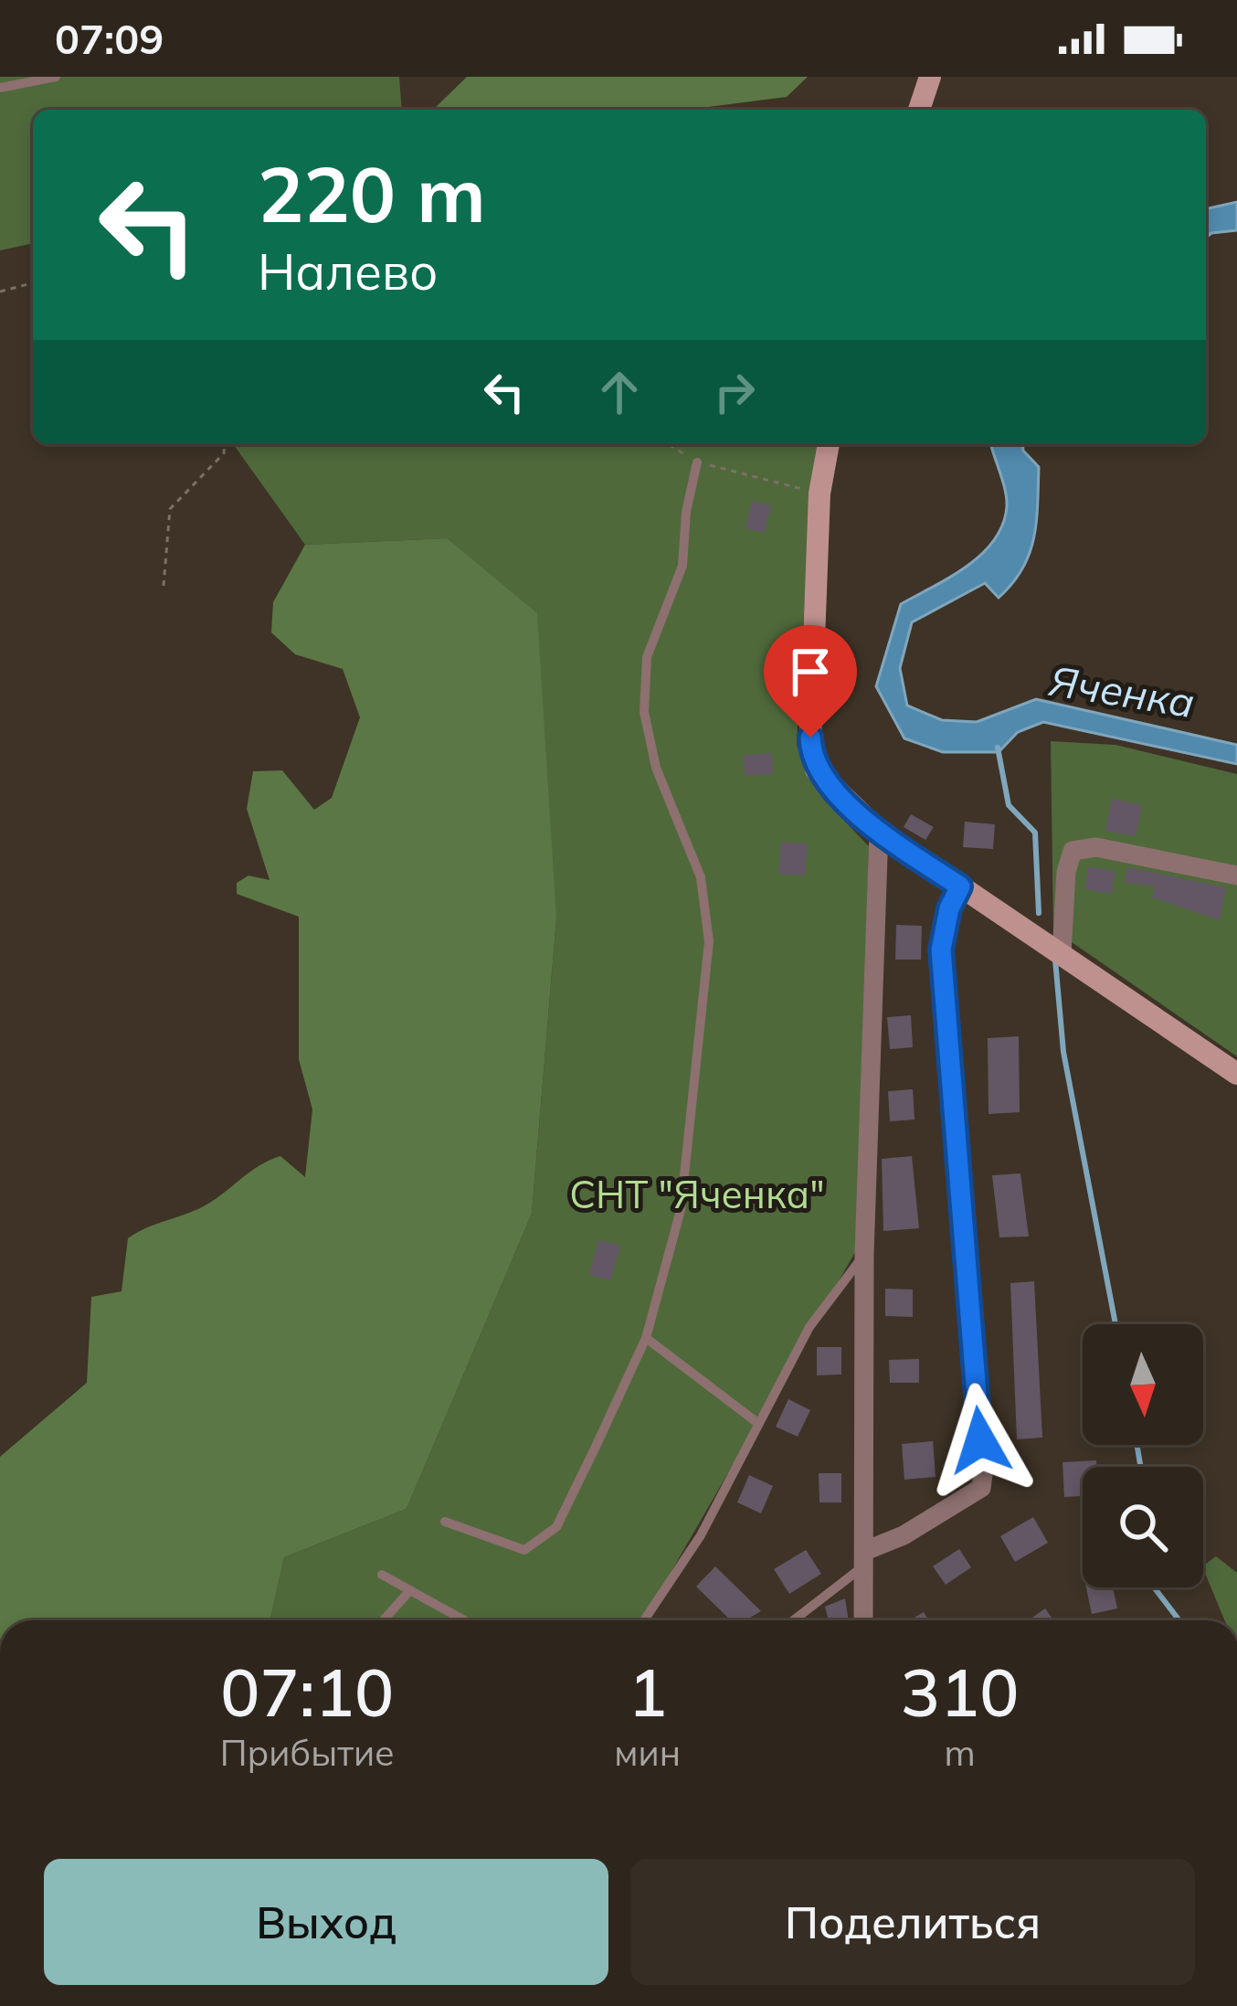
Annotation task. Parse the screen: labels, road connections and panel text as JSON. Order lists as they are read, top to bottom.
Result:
{
  "water": ["Яченка"],
  "parks": ["СНТ \"Яченка\""],
  "north": "bottom",
  "page": {
    "status": "07:09",
    "turn": ["220 m", "Налево"],
    "eta": [
      "07:10",
      "Прибытие",
      "1",
      "мин",
      "310",
      "m"
    ],
    "buttons": ["Выход", "Поделиться"]
  }
}
